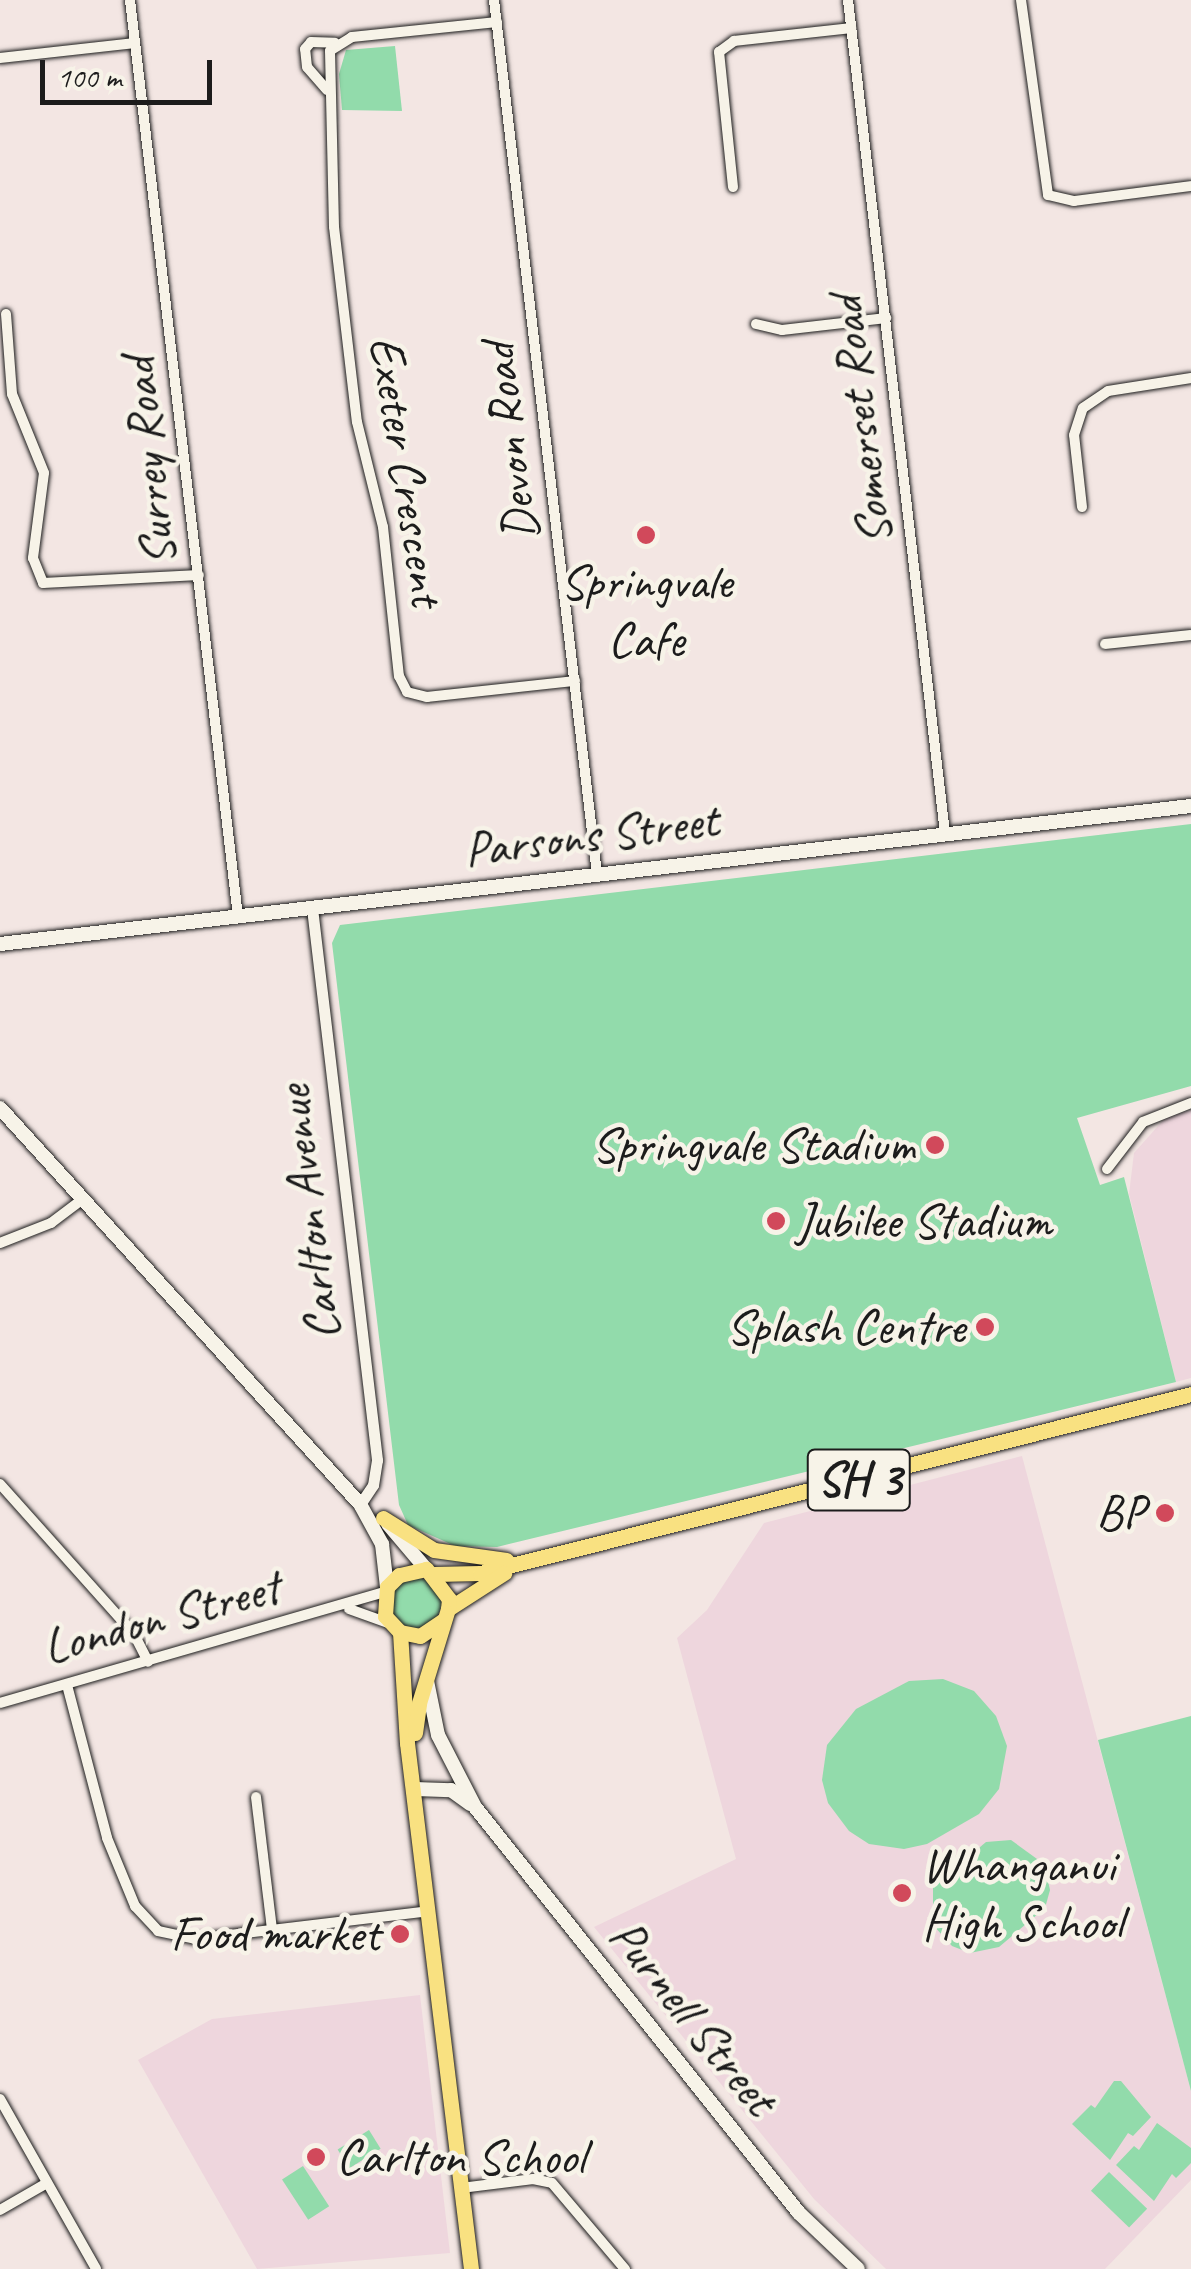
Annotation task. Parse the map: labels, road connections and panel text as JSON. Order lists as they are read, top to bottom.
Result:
{
  "streets": {
    "highway": ["SH 3"],
    "main road": ["Parsons Street", "Purnell Street"],
    "street": [
      "Somerset Road",
      "Devon Road",
      "Surrey Road",
      "Exeter Crescent",
      "Carlton Avenue",
      "London Street"
    ]
  },
  "crossings": [
    ["Somerset Road", "Parsons Street"],
    ["Devon Road", "Exeter Crescent"],
    ["Devon Road", "Parsons Street"],
    ["Surrey Road", "Parsons Street"],
    ["Parsons Street", "Carlton Avenue"],
    ["SH 3", "London Street"]
  ],
  "places": [
    "Springvale Cafe",
    "Springvale Stadium",
    "Jubilee Stadium",
    "Splash Centre",
    "BP",
    "Whanganui High School",
    "Food market",
    "Carlton School"
  ],
  "scale_bar": "100 m"
}
